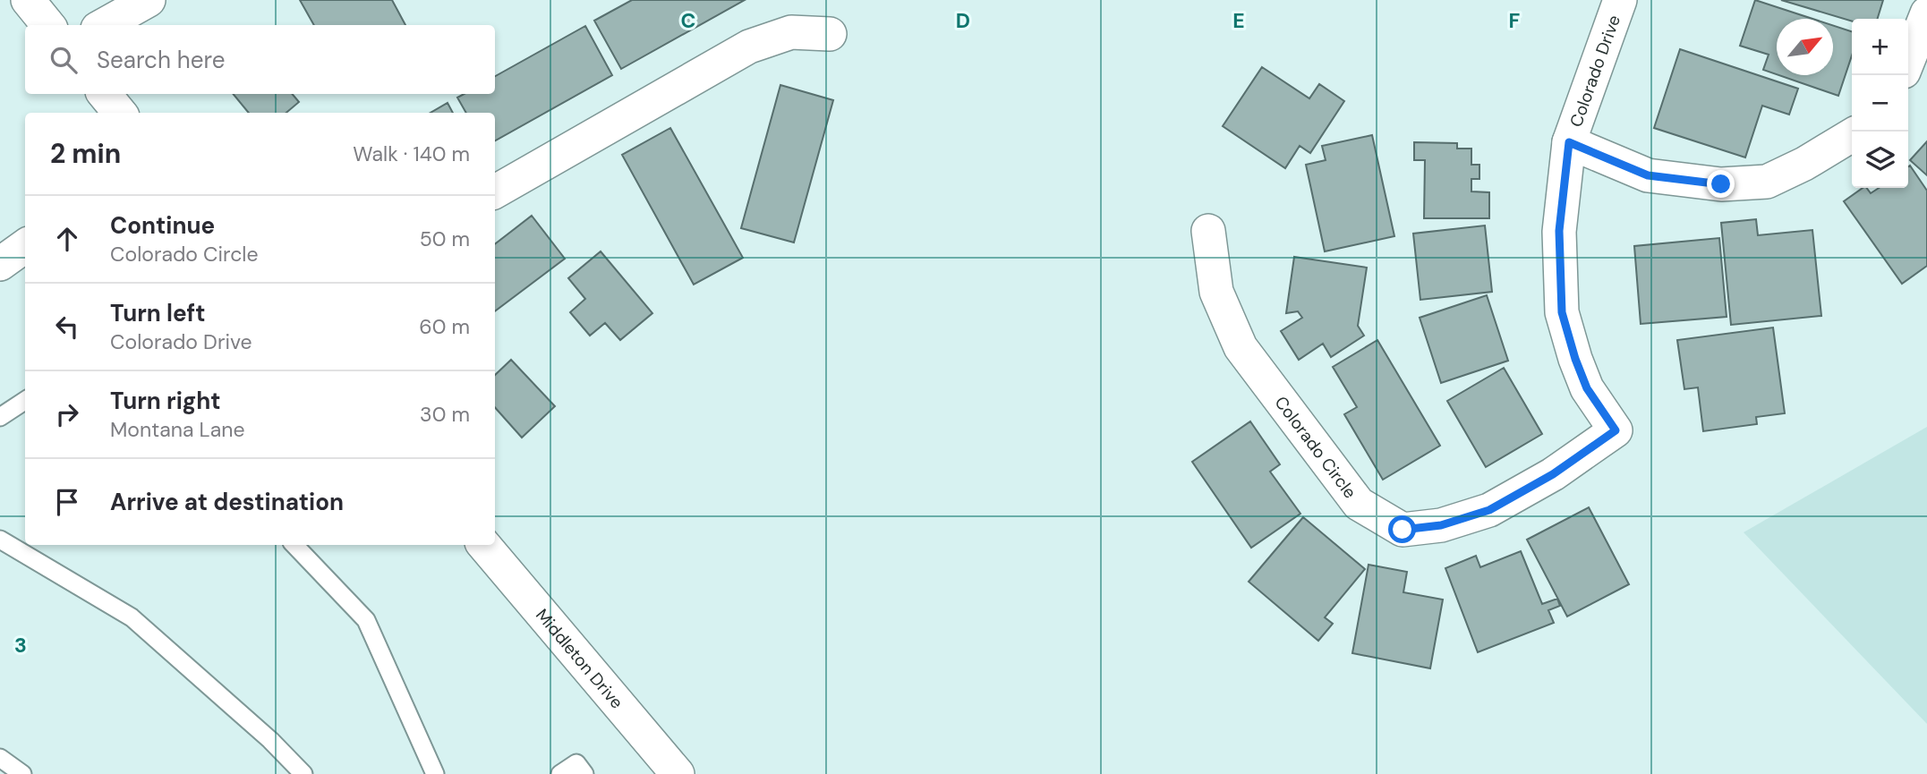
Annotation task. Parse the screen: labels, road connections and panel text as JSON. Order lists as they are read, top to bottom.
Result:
{
  "streets": {
    "street": ["Colorado Drive", "Colorado Circle", "Middleton Drive"]
  },
  "crossings": [
    ["Colorado Drive", "Colorado Circle"]
  ],
  "north": "top right",
  "page": {
    "map_buttons": ["+", "−"],
    "search": "Search here",
    "heading": ["2 min", "Walk · 140 m"],
    "list": [
      ["Continue", "Colorado Circle", "50 m"],
      ["Turn left", "Colorado Drive", "60 m"],
      ["Turn right", "Montana Lane", "30 m"],
      "Arrive at destination"
    ]
  },
  "grid": {
    "columns": [
      "C",
      "D",
      "E",
      "F"
    ],
    "rows": ["3"]
  }
}
